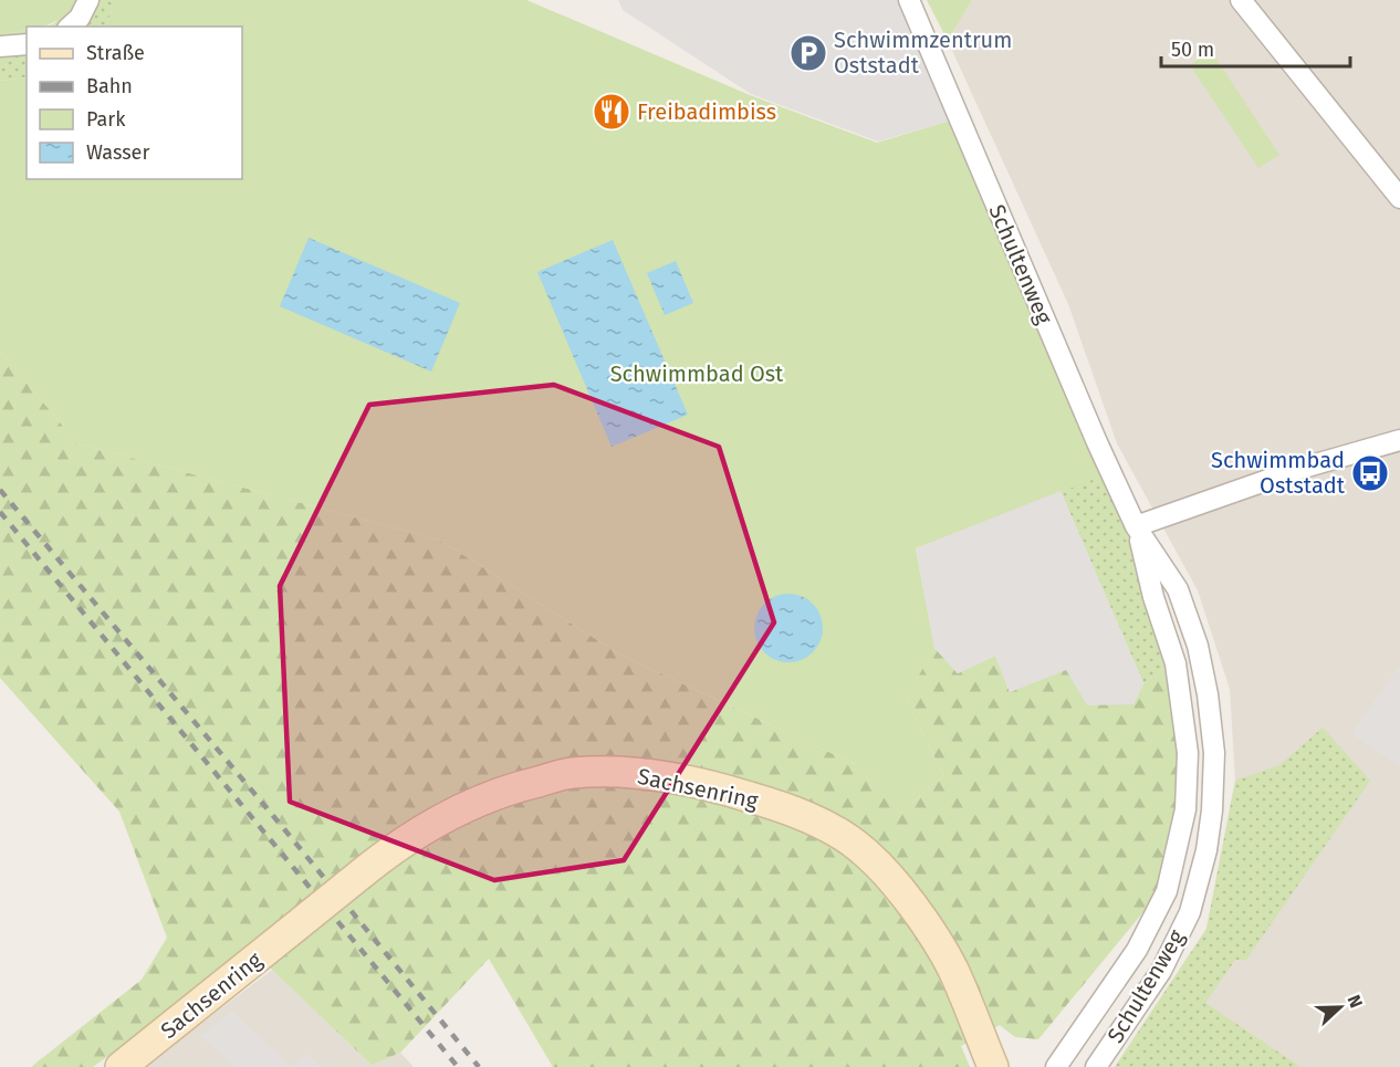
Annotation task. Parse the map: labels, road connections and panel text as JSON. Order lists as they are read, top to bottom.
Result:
{
  "streets": {
    "street": ["Schultenweg", "Sachsenring"]
  },
  "parks": ["Schwimmbad Ost"],
  "places": {
    "parking": ["Schwimmzentrum Oststadt"],
    "restaurant": ["Freibadimbiss"],
    "bus stop": ["Schwimmbad Oststadt"]
  },
  "legend": [
    "Straße",
    "Bahn",
    "Park",
    "Wasser"
  ],
  "scale_bar": "50 m",
  "north": "right"
}
